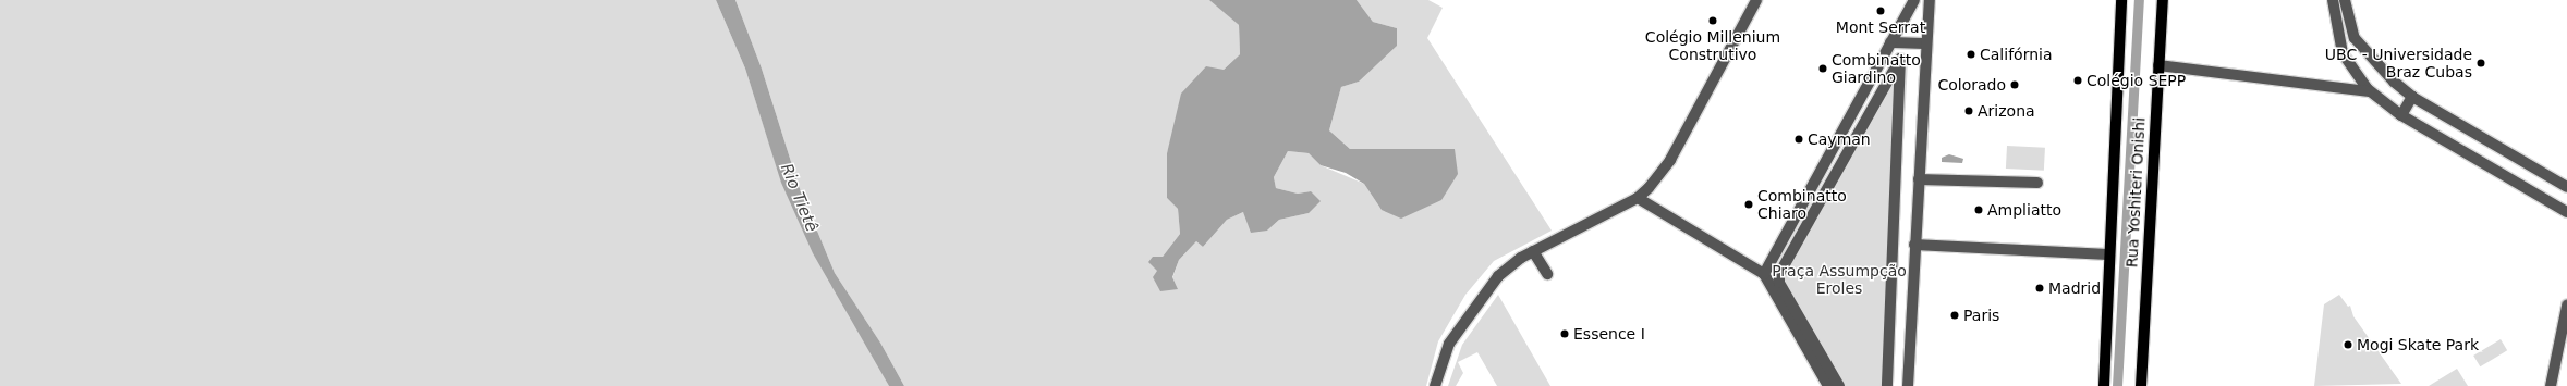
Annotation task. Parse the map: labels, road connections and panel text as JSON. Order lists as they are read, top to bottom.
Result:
{
  "streets": {
    "main road": ["Rua Yoshiteri Onishi"]
  },
  "water": ["Rio Tietê"],
  "parks": ["Praça Assumpção Eroles"],
  "places": [
    "Mont Serrat",
    "Colégio Millenium Construtivo",
    "Califórnia",
    "UBC - Universidade Braz Cubas",
    "Combinatto Giardino",
    "Colégio SEPP",
    "Colorado",
    "Arizona",
    "Cayman",
    "Combinatto Chiaro",
    "Ampliatto",
    "Madrid",
    "Paris",
    "Essence I",
    "Mogi Skate Park"
  ]
}
